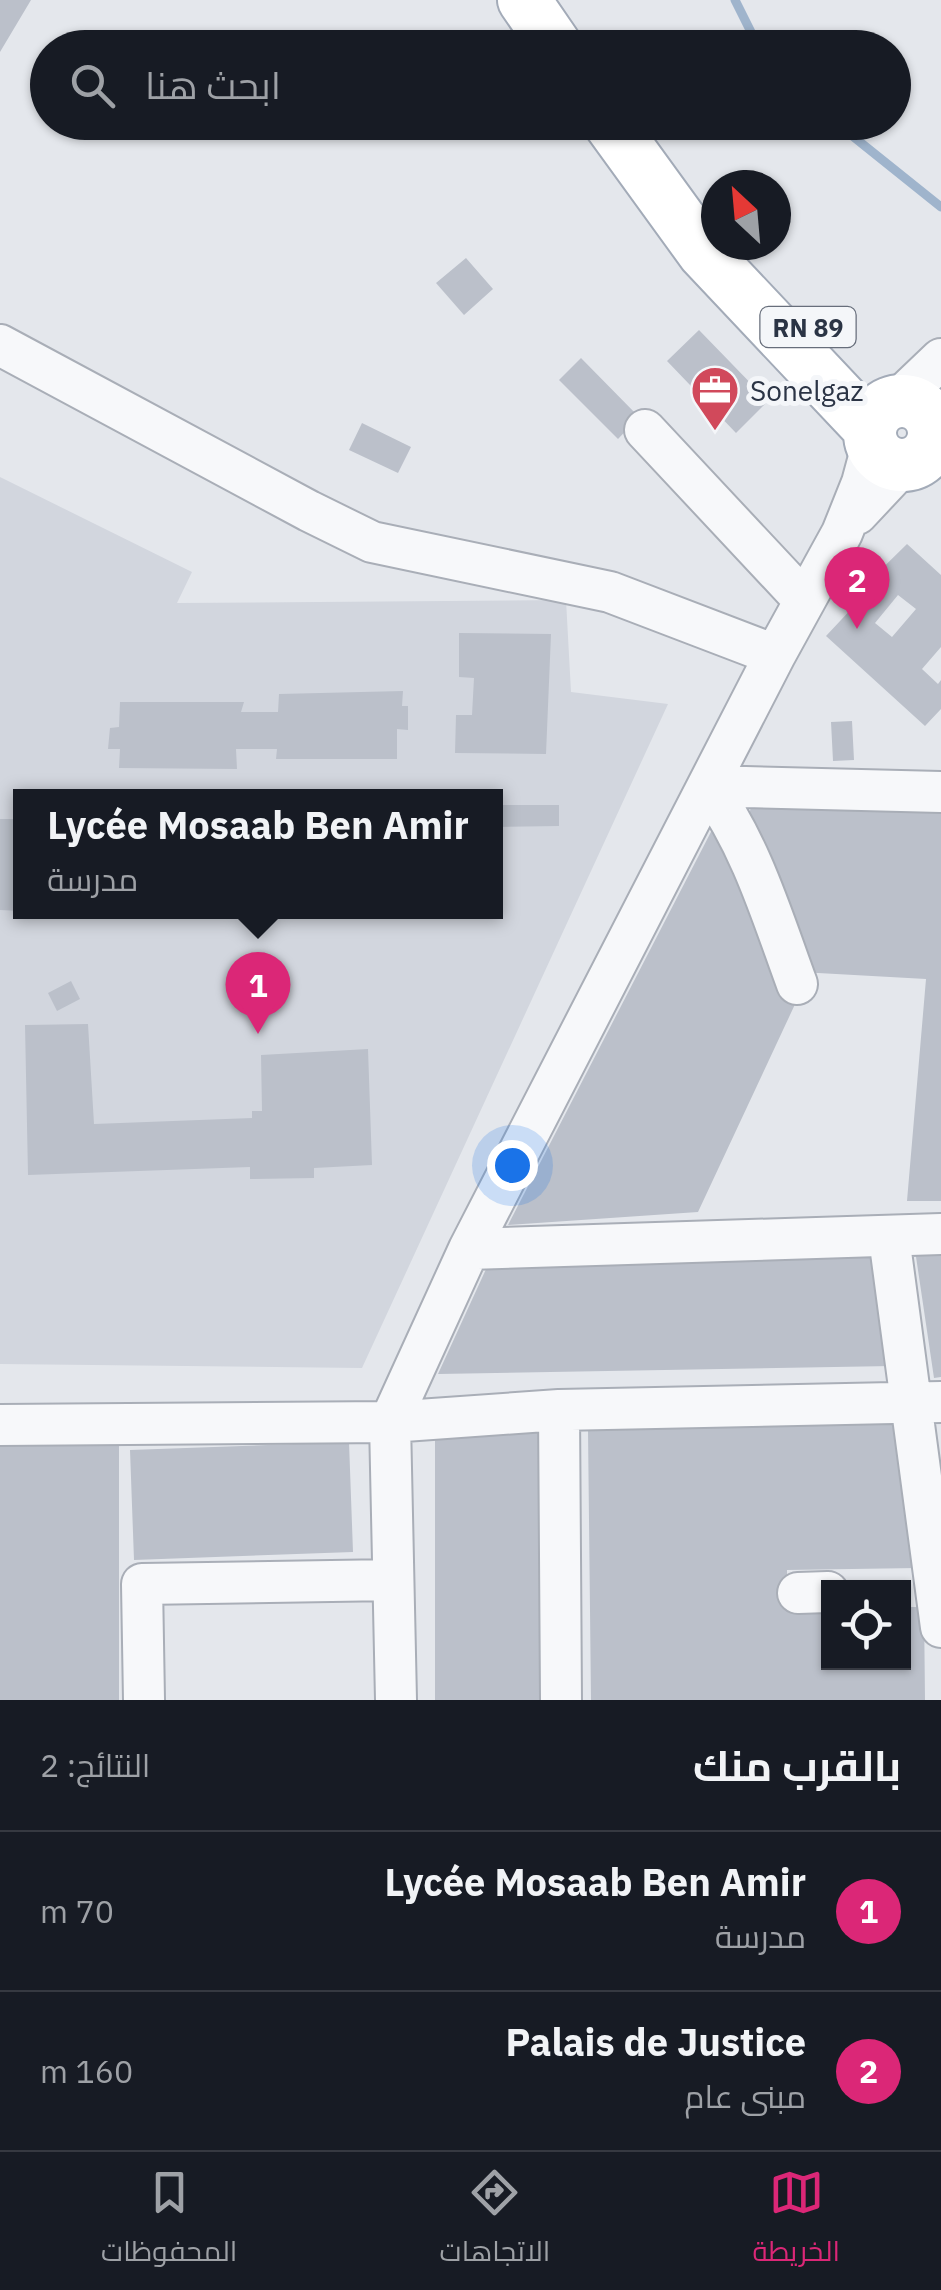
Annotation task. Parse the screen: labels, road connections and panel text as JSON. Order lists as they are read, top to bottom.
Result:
{
  "streets": {
    "main road": ["RN 89"]
  },
  "places": {
    "office": ["Sonelgaz"]
  },
  "north": "top left",
  "page": {
    "search": "ابحث هنا",
    "pins": ["2", "1"],
    "popup": ["Lycée Mosaab Ben Amir", "مدرسة"],
    "heading": ["بالقرب منك", "النتائج: 2"],
    "list": [
      {
        "mark": "1",
        "name": "Lycée Mosaab Ben Amir",
        "note": "مدرسة",
        "value": "70 m"
      },
      {
        "mark": "2",
        "name": "Palais de Justice",
        "note": "مبنى عام",
        "value": "160 m"
      }
    ],
    "nav": ["الخريطة", "الاتجاهات", "المحفوظات"]
  }
}
